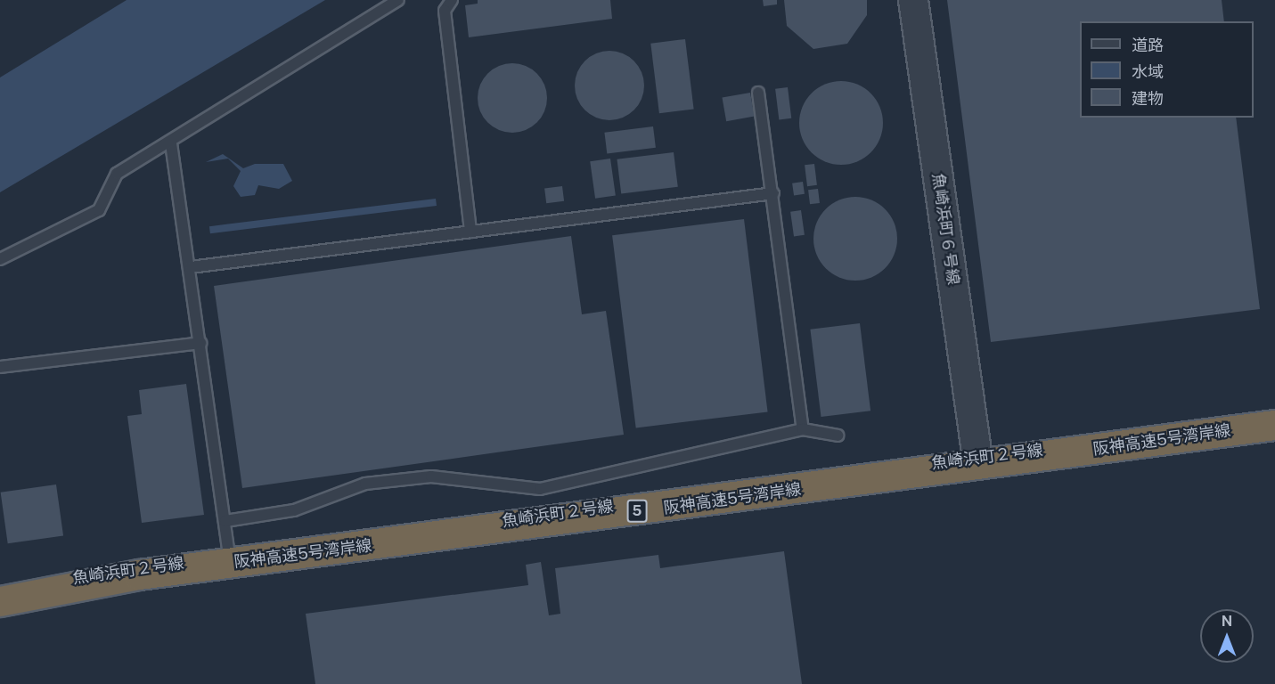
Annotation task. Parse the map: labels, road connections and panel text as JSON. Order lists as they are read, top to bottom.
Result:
{
  "streets": {
    "highway": ["阪神高速5号湾岸線", "5"],
    "street": ["魚崎浜町６号線", "魚崎浜町２号線"]
  },
  "crossings": [
    ["魚崎浜町６号線", "魚崎浜町２号線"],
    ["阪神高速5号湾岸線", "魚崎浜町２号線"]
  ],
  "legend": ["道路", "水域", "建物"],
  "north": "top"
}
